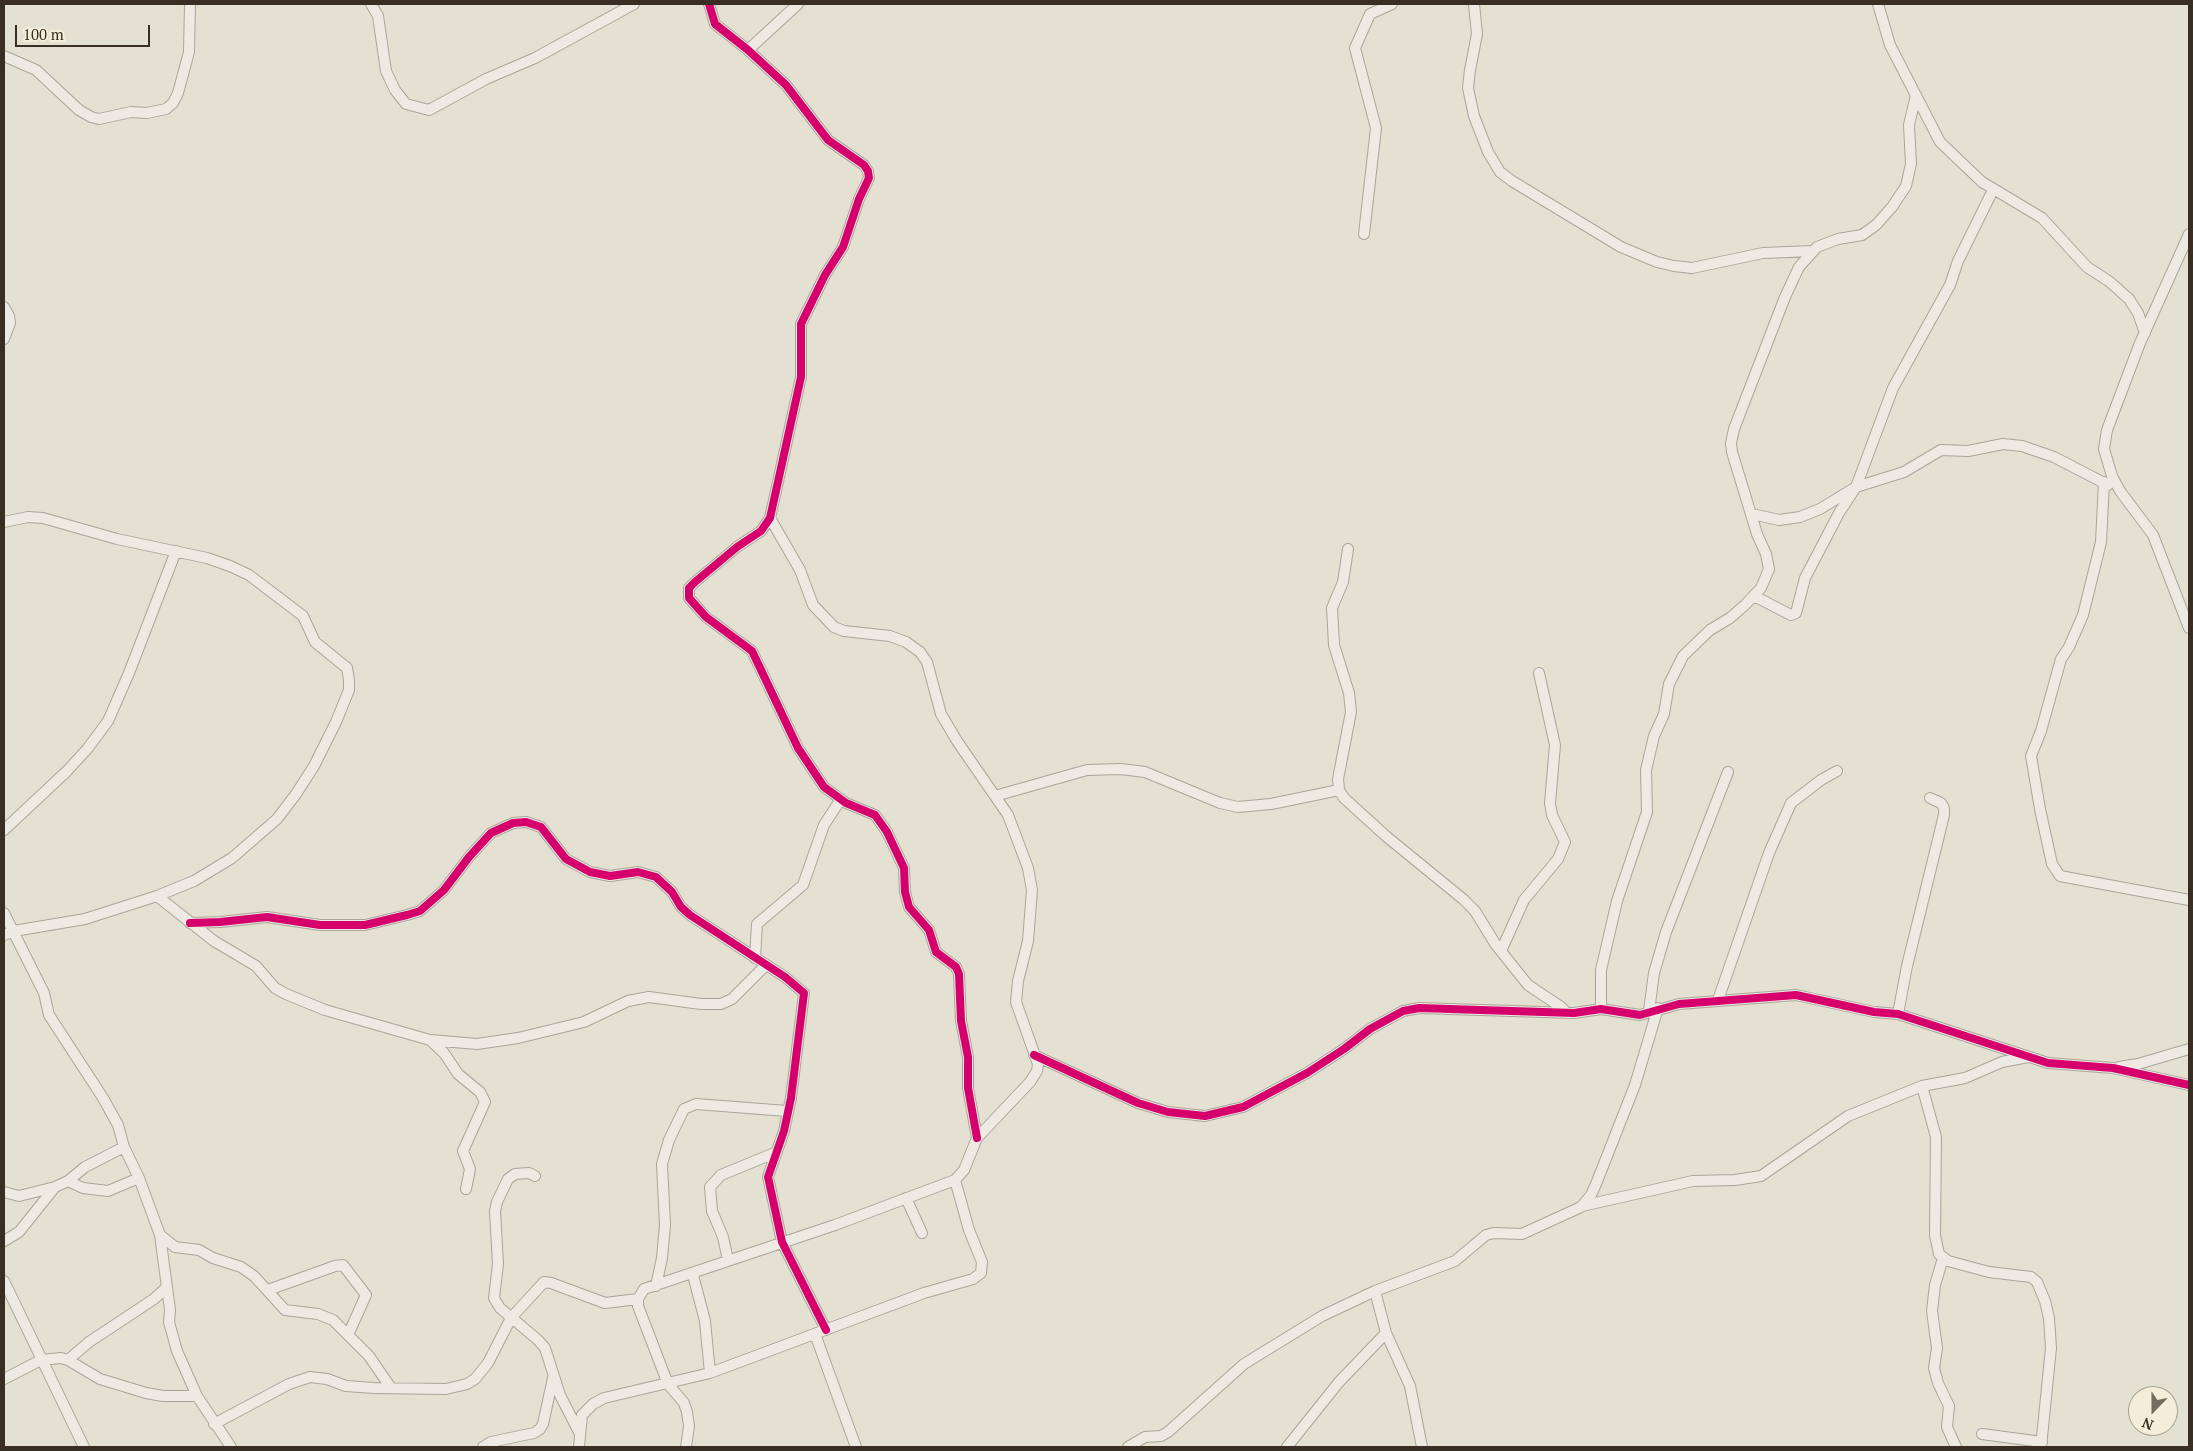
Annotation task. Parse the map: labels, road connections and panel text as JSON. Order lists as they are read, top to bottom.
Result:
{
  "scale_bar": "100 m",
  "north": "bottom"
}
